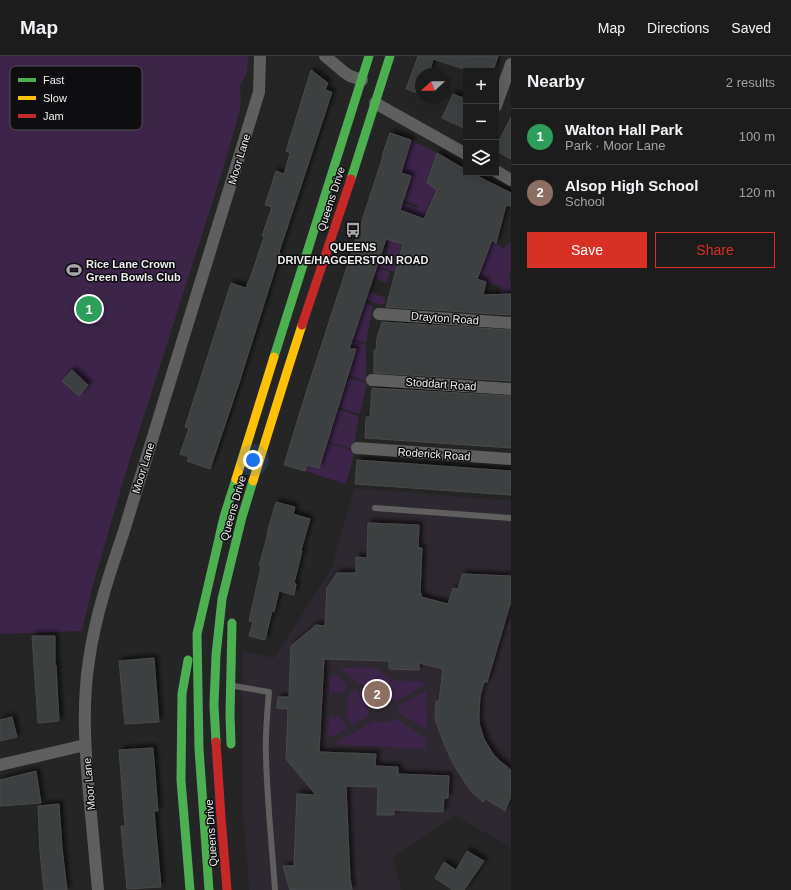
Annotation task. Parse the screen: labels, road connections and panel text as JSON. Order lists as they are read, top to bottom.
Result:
{
  "streets": {
    "highway": ["Queens Drive"],
    "street": [
      "Moor Lane",
      "Drayton Road",
      "Stoddart Road",
      "Roderick Road"
    ]
  },
  "places": {
    "bus stop": ["QUEENS DRIVE/HAGGERSTON ROAD"],
    "sports": ["Rice Lane Crown Green Bowls Club"]
  },
  "legend": ["Fast", "Slow", "Jam"],
  "north": "left",
  "page": {
    "header": "Map",
    "nav": ["Map", "Directions", "Saved"],
    "heading": ["Nearby", "2 results"],
    "map_buttons": ["+", "−"],
    "list": [
      {
        "mark": "1",
        "name": "Walton Hall Park",
        "note": "Park · Moor Lane",
        "value": "100 m"
      },
      {
        "mark": "2",
        "name": "Alsop High School",
        "note": "School",
        "value": "120 m"
      }
    ],
    "buttons": ["Save", "Share"],
    "pins": ["1", "2"]
  }
}
